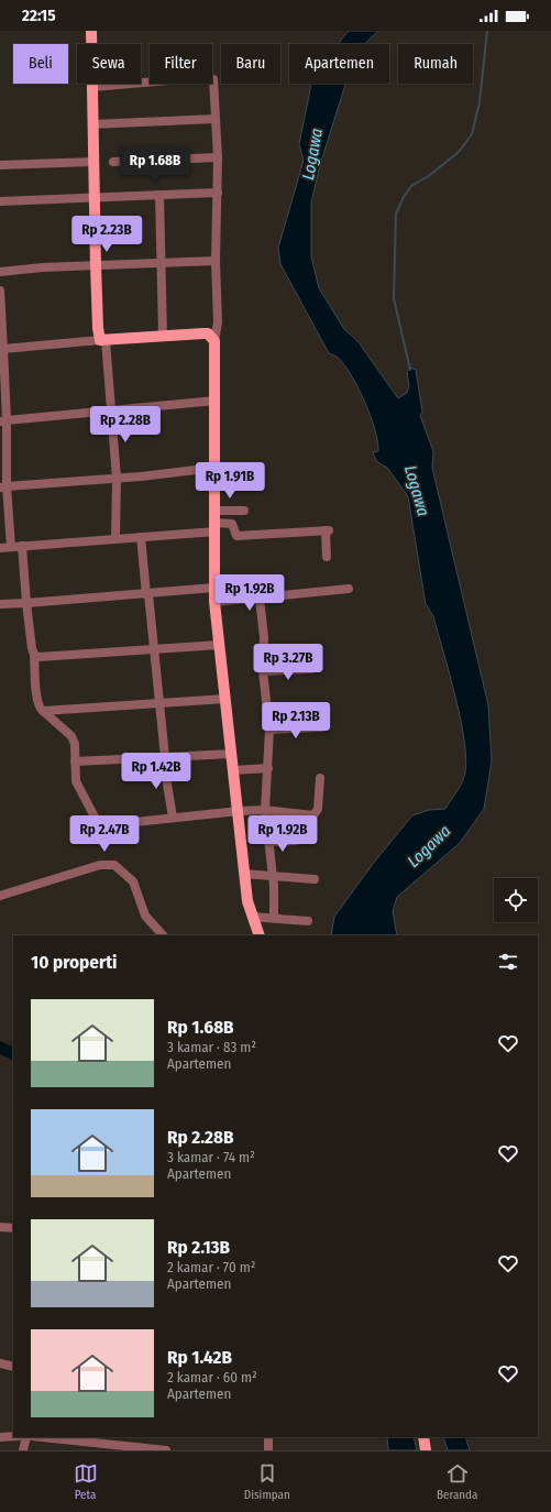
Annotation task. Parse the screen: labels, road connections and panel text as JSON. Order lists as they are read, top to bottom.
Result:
{
  "water": ["Logawa"],
  "page": {
    "status": "22:15",
    "chip": [
      "Beli",
      "Sewa",
      "Filter",
      "Baru",
      "Apartemen",
      "Rumah"
    ],
    "price": [
      "Rp 1.68B",
      "Rp 2.23B",
      "Rp 2.28B",
      "Rp 1.91B",
      "Rp 1.92B",
      "Rp 3.27B",
      "Rp 2.13B",
      "Rp 1.42B",
      "Rp 2.47B",
      "Rp 1.92B"
    ],
    "heading": "10 properti",
    "list": [
      {
        "name": "Rp 1.68B",
        "note": "3 kamar · 83 m² · Apartemen"
      },
      {
        "name": "Rp 2.28B",
        "note": "3 kamar · 74 m² · Apartemen"
      },
      {
        "name": "Rp 2.13B",
        "note": "2 kamar · 70 m² · Apartemen"
      },
      {
        "name": "Rp 1.42B",
        "note": "2 kamar · 60 m² · Apartemen"
      }
    ],
    "tabs": ["Peta", "Disimpan", "Beranda"]
  }
}
